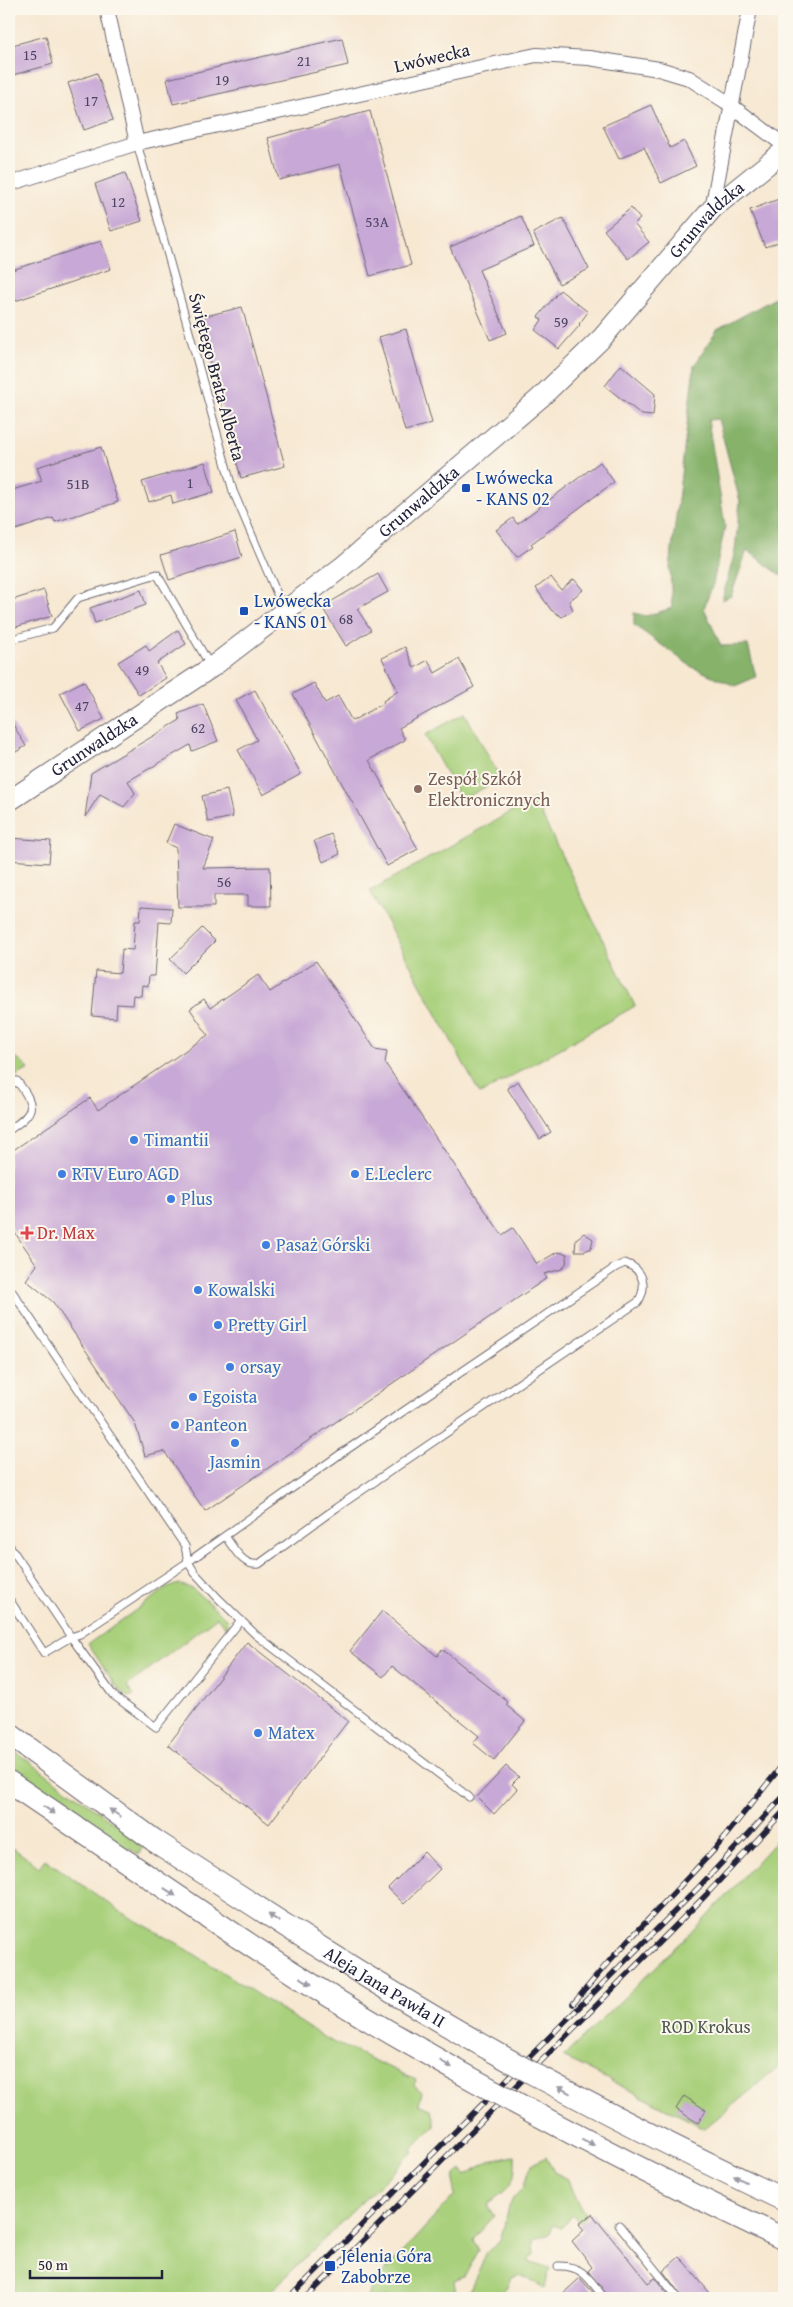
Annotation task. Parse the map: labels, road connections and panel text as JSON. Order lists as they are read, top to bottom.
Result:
{
  "streets": {
    "main road": ["Aleja Jana Pawła II"],
    "street": ["Lwówecka", "Grunwaldzka"],
    "lane": ["Świętego Brata Alberta"]
  },
  "crossings": [
    ["Lwówecka", "Świętego Brata Alberta"],
    ["Grunwaldzka", "Świętego Brata Alberta"]
  ],
  "parks": ["ROD Krokus"],
  "places": {
    "transit": ["Lwówecka - KANS 02", "Lwówecka - KANS 01", "Jelenia Góra Zabobrze"],
    "other": [
      "Zespół Szkół Elektronicznych",
      "Timantii",
      "RTV Euro AGD",
      "E.Leclerc",
      "Plus",
      "Pasaż Górski",
      "Kowalski",
      "Pretty Girl",
      "orsay",
      "Egoista",
      "Panteon",
      "Jasmin",
      "Matex"
    ],
    "health": ["Dr. Max"]
  },
  "house_numbers": [
    "15",
    "21",
    "19",
    "17",
    "12",
    "53A",
    "59",
    "1",
    "51B",
    "68",
    "49",
    "47",
    "62",
    "56"
  ],
  "scale_bar": "50 m"
}
